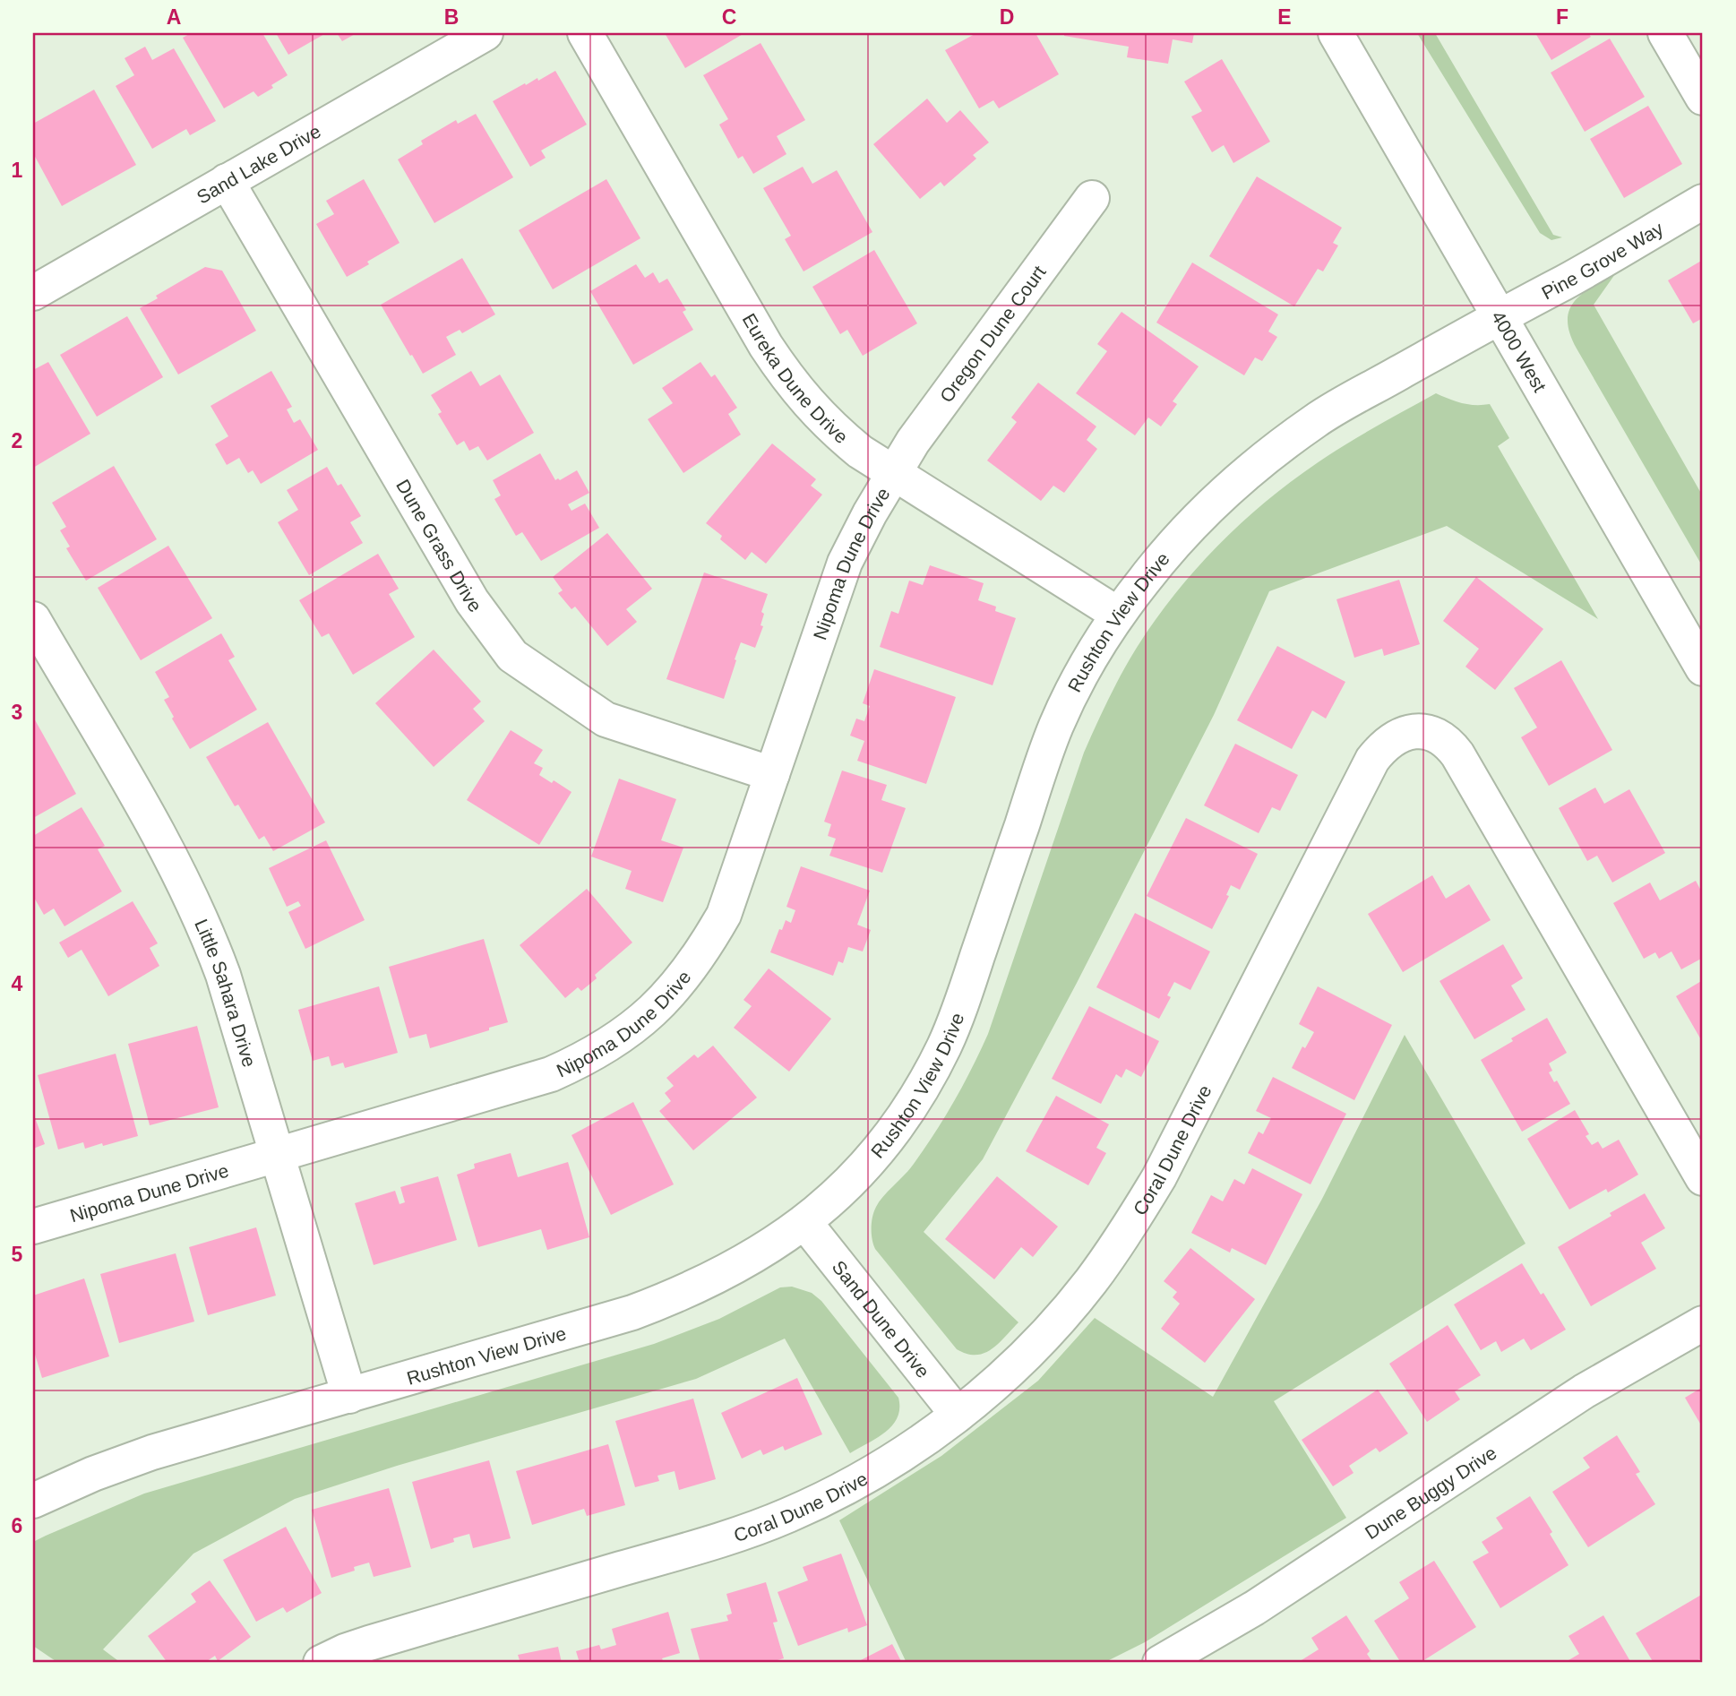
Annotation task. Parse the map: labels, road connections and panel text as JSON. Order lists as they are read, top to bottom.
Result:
{
  "streets": {
    "street": [
      "Sand Lake Drive",
      "Pine Grove Way",
      "Oregon Dune Court",
      "4000 West",
      "Eureka Dune Drive",
      "Dune Grass Drive",
      "Nipoma Dune Drive",
      "Rushton View Drive",
      "Little Sahara Drive",
      "Coral Dune Drive",
      "Sand Dune Drive",
      "Dune Buggy Drive"
    ]
  },
  "crossings": [
    ["Sand Lake Drive", "Dune Grass Drive"],
    ["Pine Grove Way", "4000 West"],
    ["Pine Grove Way", "Rushton View Drive"],
    ["Oregon Dune Court", "Eureka Dune Drive"],
    ["Oregon Dune Court", "Nipoma Dune Drive"],
    ["4000 West", "Rushton View Drive"],
    ["Eureka Dune Drive", "Nipoma Dune Drive"],
    ["Eureka Dune Drive", "Rushton View Drive"],
    ["Dune Grass Drive", "Nipoma Dune Drive"],
    ["Nipoma Dune Drive", "Little Sahara Drive"],
    ["Rushton View Drive", "Little Sahara Drive"],
    ["Rushton View Drive", "Sand Dune Drive"],
    ["Coral Dune Drive", "Sand Dune Drive"]
  ],
  "grid": {
    "columns": [
      "A",
      "B",
      "C",
      "D",
      "E",
      "F"
    ],
    "rows": [
      "1",
      "2",
      "3",
      "4",
      "5",
      "6"
    ]
  }
}
